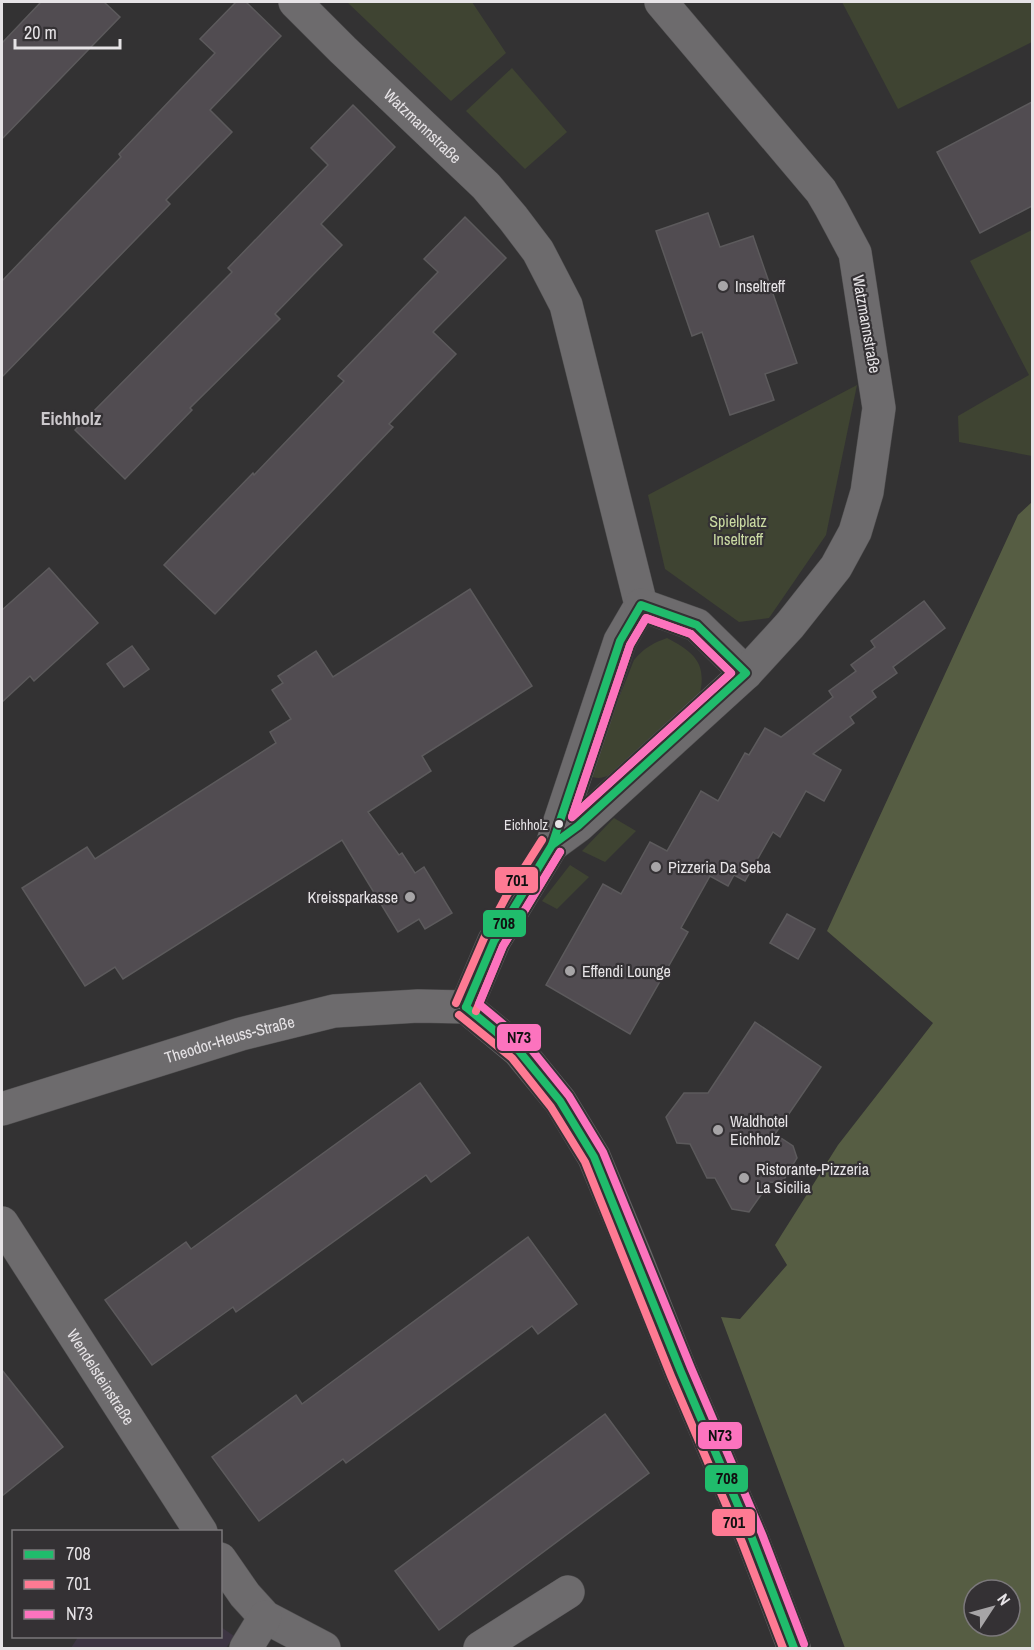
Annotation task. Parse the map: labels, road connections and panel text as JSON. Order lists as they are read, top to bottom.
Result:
{
  "streets": {
    "street": ["Watzmannstraße", "Theodor-Heuss-Straße", "Wendelsteinstraße"]
  },
  "crossings": [
    ["Watzmannstraße", "Theodor-Heuss-Straße"]
  ],
  "districts": ["Eichholz"],
  "parks": ["Spielplatz Inseltreff"],
  "places": [
    "Inseltreff",
    "Eichholz",
    "Pizzeria Da Seba",
    "Kreissparkasse",
    "Effendi Lounge",
    "Waldhotel Eichholz",
    "Ristorante-Pizzeria La Sicilia"
  ],
  "lines": ["transit line 708", "transit line 701", "transit line N73"],
  "legend": ["708", "701", "N73"],
  "scale_bar": "20 m",
  "north": "top right"
}
